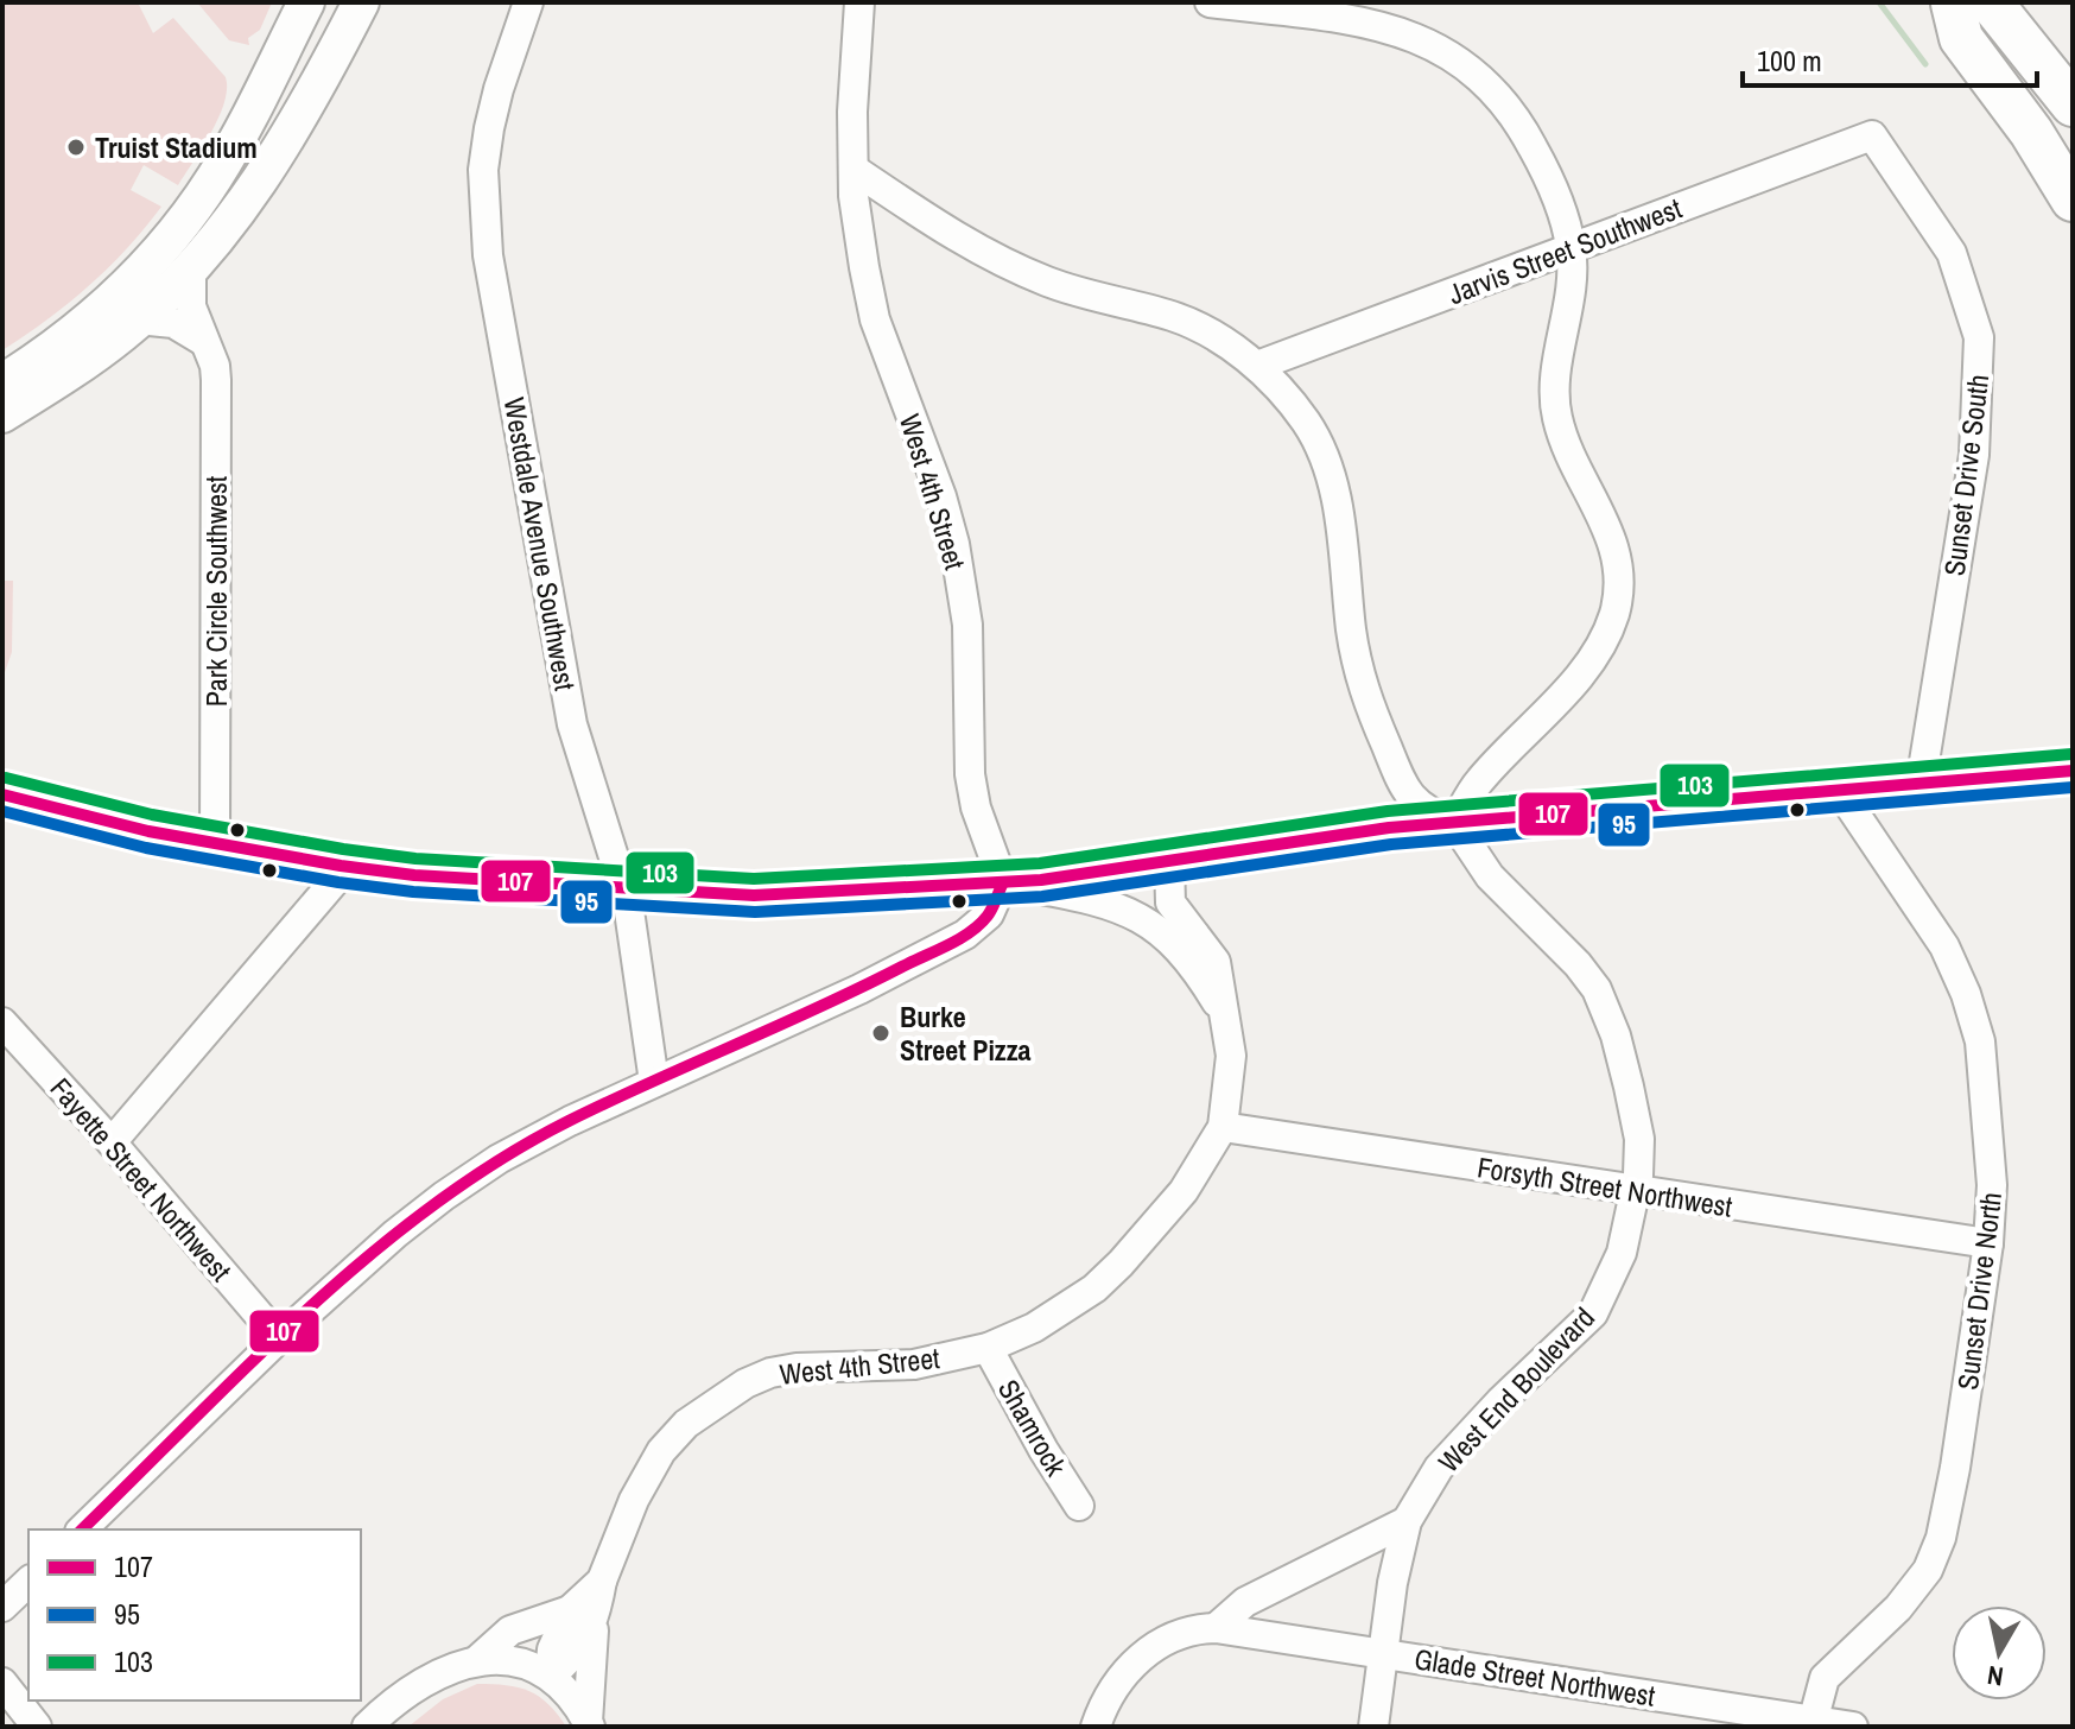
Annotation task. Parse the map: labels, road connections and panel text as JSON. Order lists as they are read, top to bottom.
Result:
{
  "streets": {
    "street": [
      "Jarvis Street Southwest",
      "Sunset Drive South",
      "West 4th Street",
      "Westdale Avenue Southwest",
      "Park Circle Southwest",
      "Fayette Street Northwest",
      "Forsyth Street Northwest",
      "Sunset Drive North",
      "West End Boulevard",
      "Shamrock",
      "Glade Street Northwest"
    ]
  },
  "crossings": [
    ["Jarvis Street Southwest", "Sunset Drive South"],
    ["West 4th Street", "Forsyth Street Northwest"],
    ["West 4th Street", "Shamrock"],
    ["Forsyth Street Northwest", "Sunset Drive North"],
    ["Forsyth Street Northwest", "West End Boulevard"],
    ["Sunset Drive North", "Glade Street Northwest"],
    ["West End Boulevard", "Glade Street Northwest"]
  ],
  "places": ["Truist Stadium", "Burke Street Pizza"],
  "lines": ["transit line 103", "transit line 107", "transit line 95"],
  "legend": ["107", "95", "103"],
  "scale_bar": "100 m",
  "north": "bottom"
}
